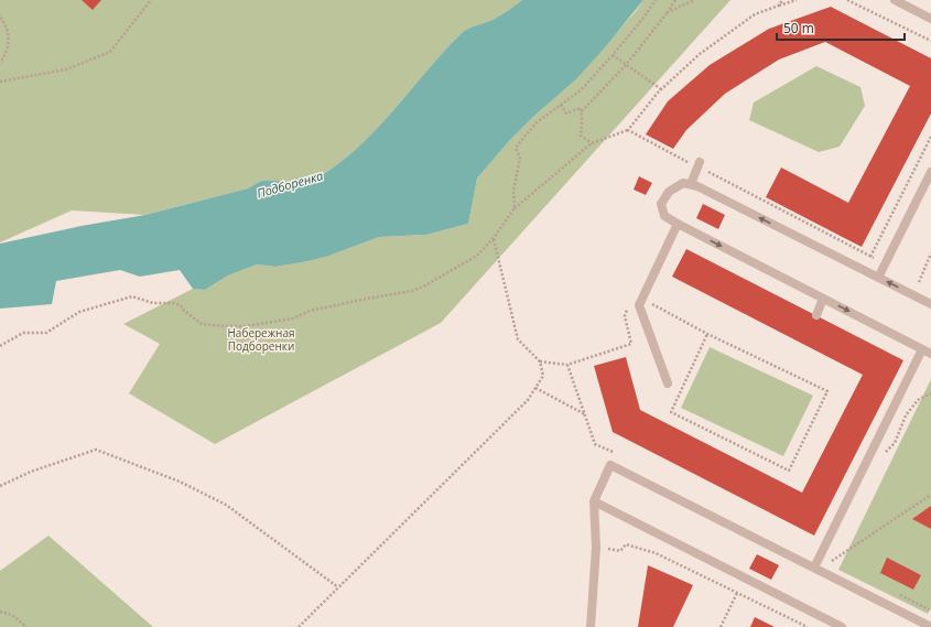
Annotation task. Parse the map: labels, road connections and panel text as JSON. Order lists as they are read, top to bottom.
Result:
{
  "water": ["Подборенка"],
  "parks": ["Набережная Подборенки"],
  "scale_bar": "50 m"
}
